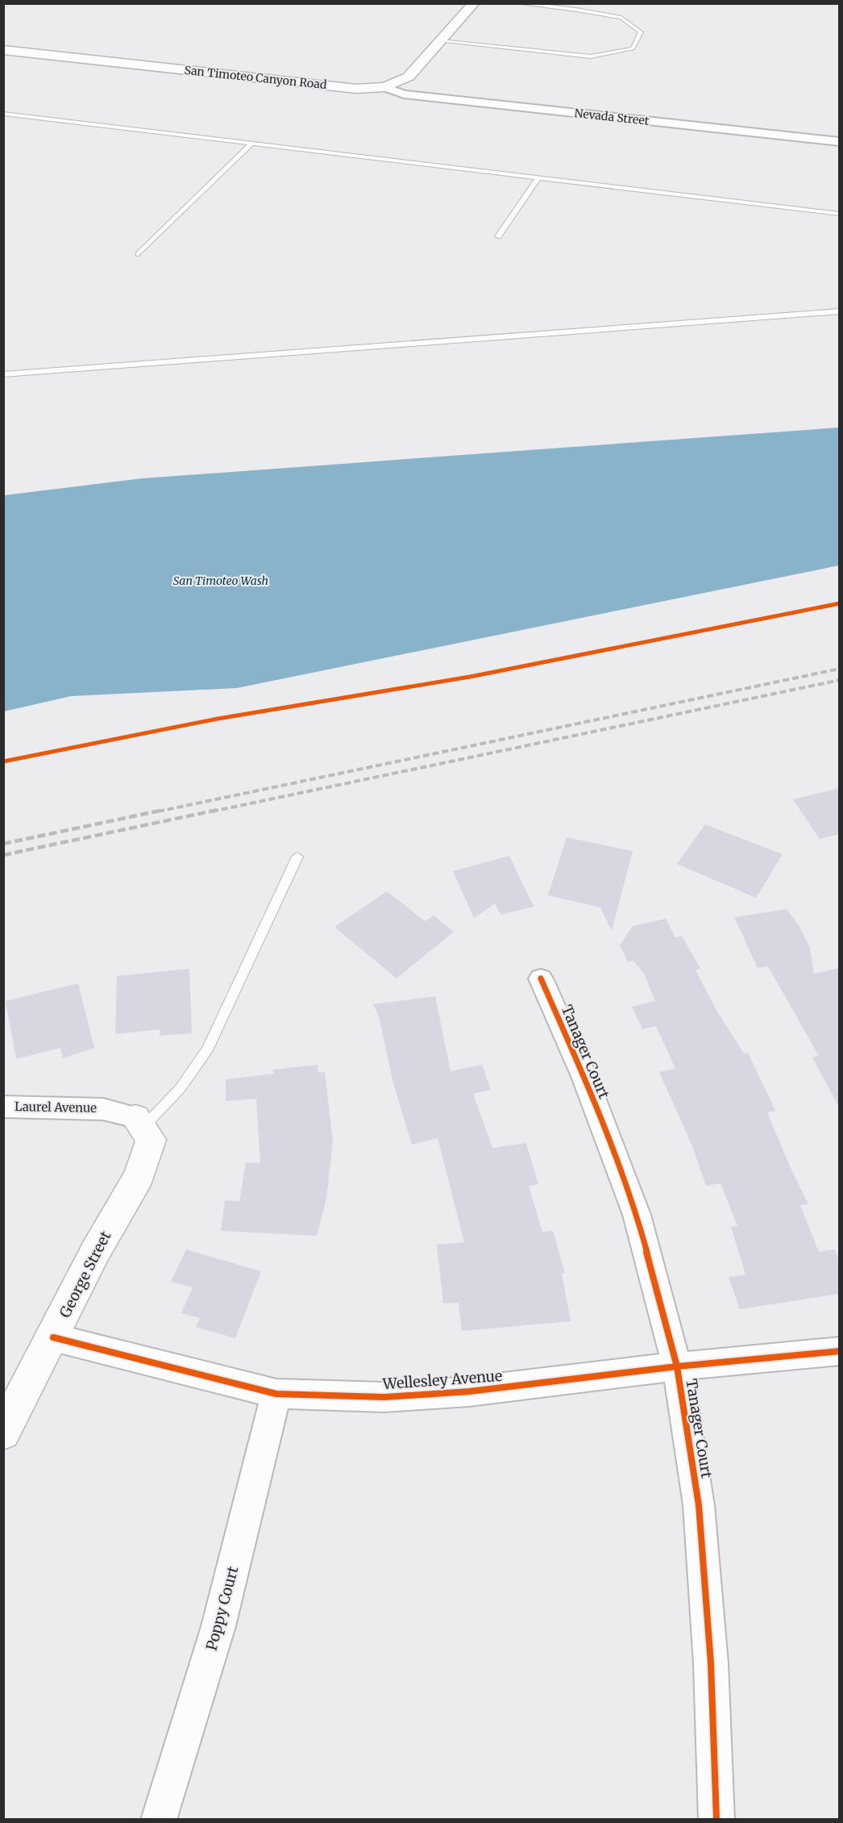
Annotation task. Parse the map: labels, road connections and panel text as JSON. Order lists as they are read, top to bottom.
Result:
{
  "streets": {
    "main road": ["San Timoteo Canyon Road", "George Street"],
    "street": [
      "Nevada Street",
      "Tanager Court",
      "Laurel Avenue",
      "Wellesley Avenue",
      "Poppy Court"
    ]
  },
  "crossings": [
    ["San Timoteo Canyon Road", "Nevada Street"],
    ["Tanager Court", "Wellesley Avenue"],
    ["Laurel Avenue", "George Street"],
    ["George Street", "Wellesley Avenue"],
    ["Wellesley Avenue", "Poppy Court"]
  ],
  "water": ["San Timoteo Wash"]
}
